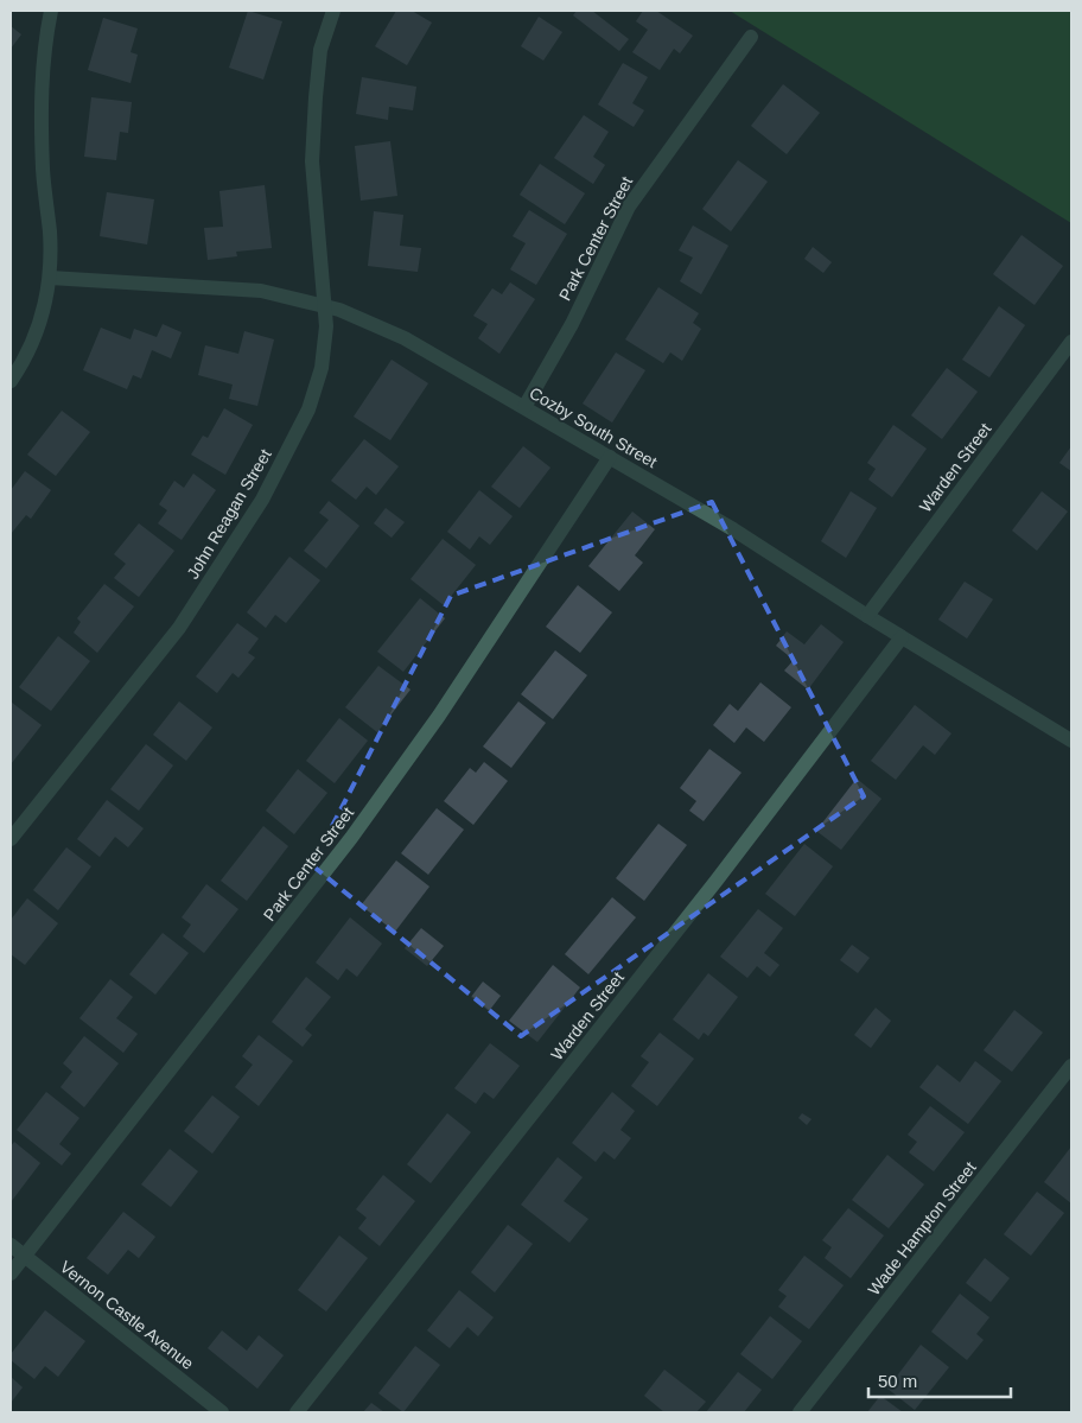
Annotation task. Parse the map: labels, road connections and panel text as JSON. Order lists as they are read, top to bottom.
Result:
{
  "streets": {
    "street": [
      "Park Center Street",
      "Cozby South Street",
      "Warden Street",
      "John Reagan Street",
      "Wade Hampton Street",
      "Vernon Castle Avenue"
    ]
  },
  "crossings": [
    ["Park Center Street", "Cozby South Street"],
    ["Park Center Street", "Vernon Castle Avenue"],
    ["Cozby South Street", "Warden Street"],
    ["Cozby South Street", "John Reagan Street"]
  ],
  "scale_bar": "50 m"
}
